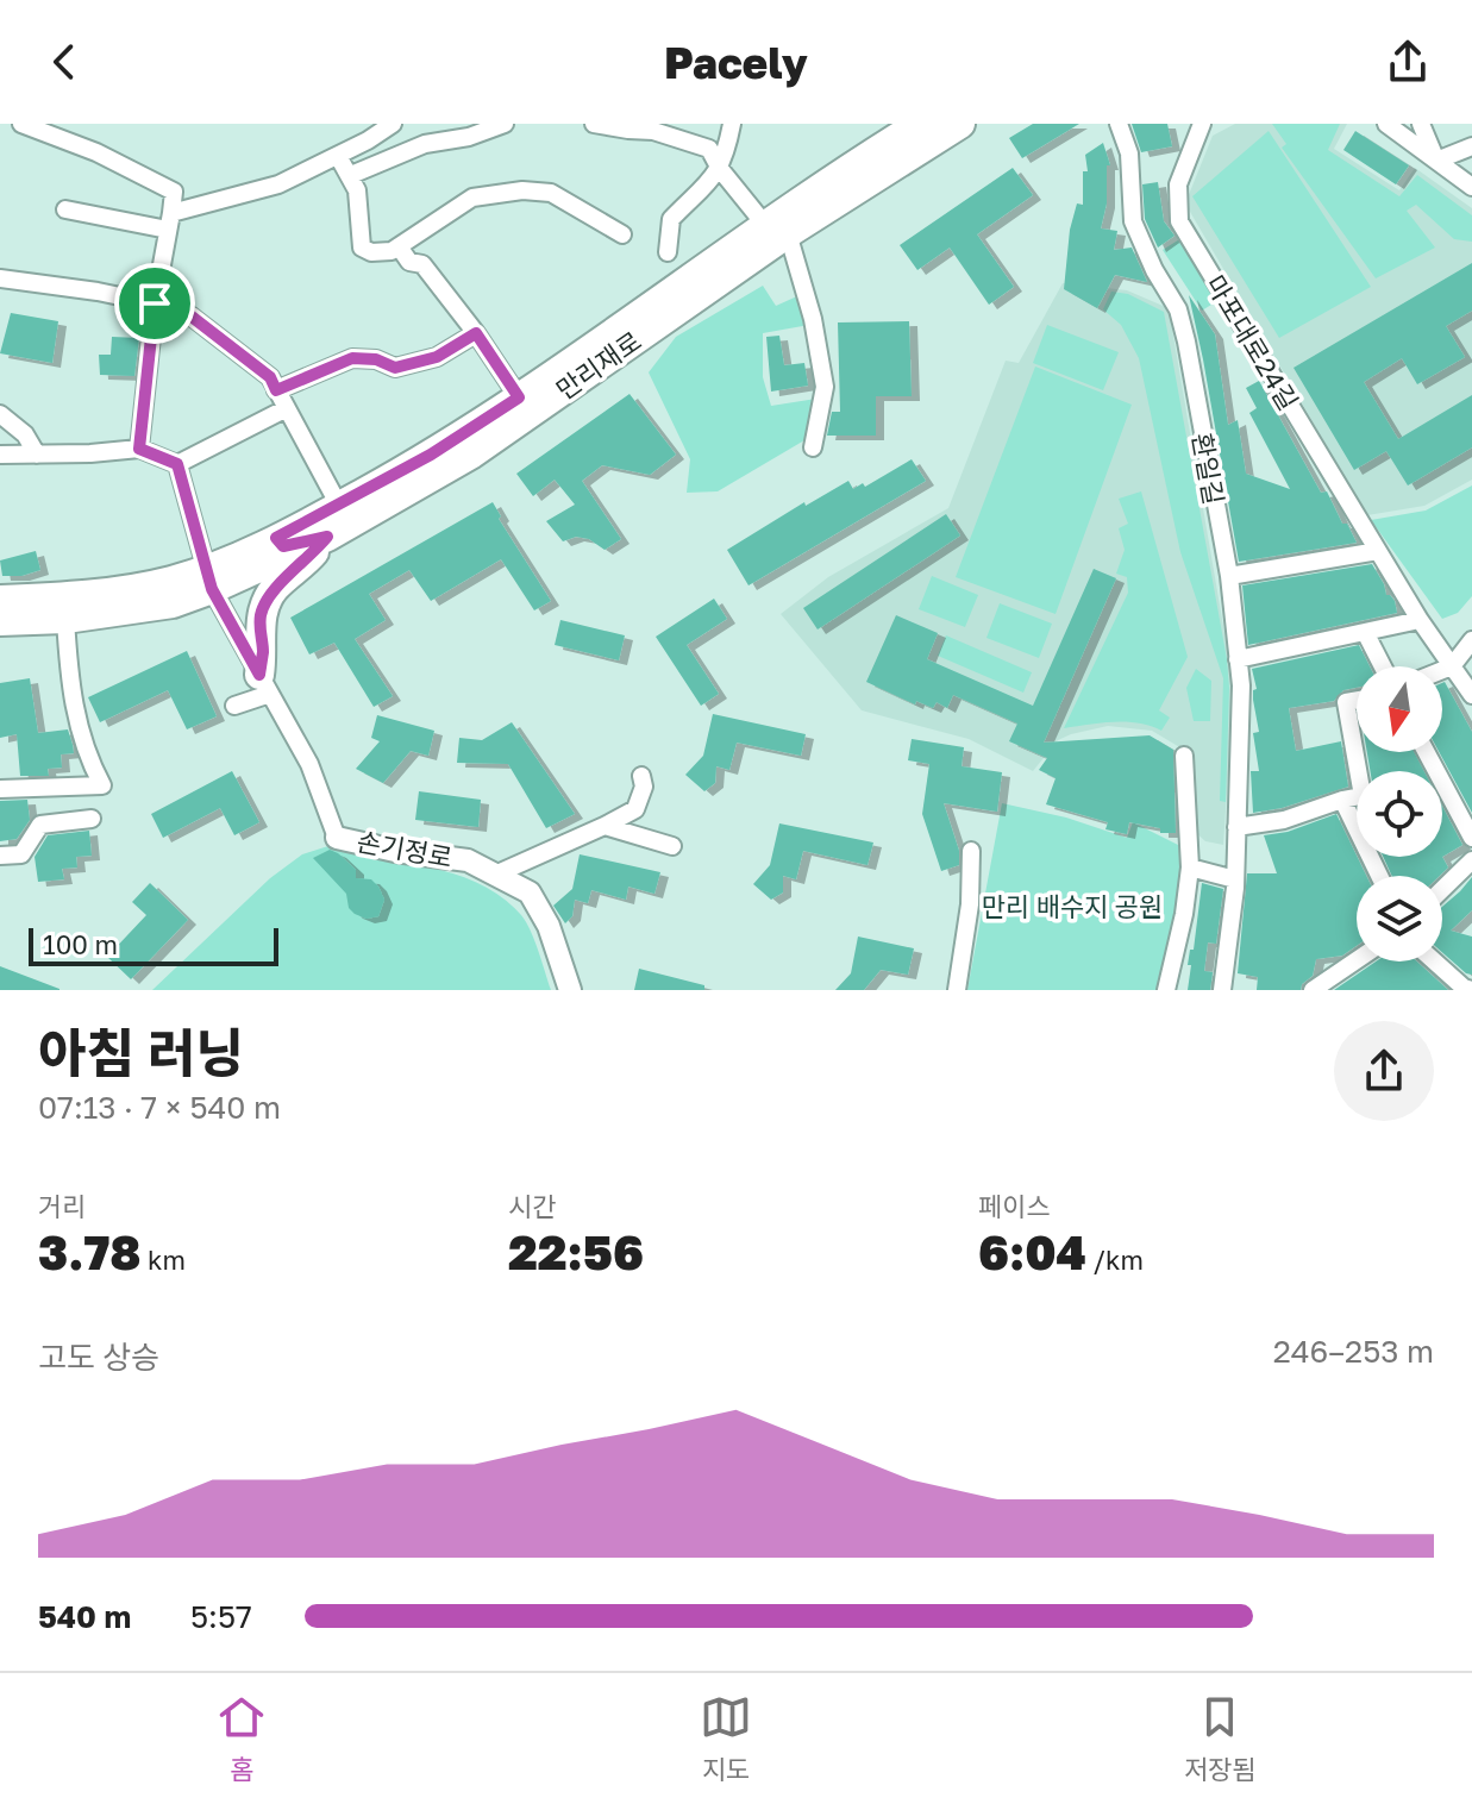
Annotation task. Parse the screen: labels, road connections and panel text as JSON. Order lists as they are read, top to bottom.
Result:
{
  "streets": {
    "main road": ["만리재로"],
    "street": ["마포대로24길", "환일길", "손기정로"]
  },
  "parks": ["만리 배수지 공원"],
  "scale_bar": "100 m",
  "north": "bottom",
  "page": {
    "header": "Pacely",
    "scale": "100 m",
    "heading": ["아침 러닝", "07:13 · 7 × 540 m"],
    "stats": [
      ["거리", "3.78 km"],
      ["시간", "22:56"],
      ["페이스", "6:04 /km"]
    ],
    "chart": ["고도 상승", "246–253 m"],
    "list": [
      {
        "name": "540 m",
        "note": "5:57"
      }
    ],
    "tabs": ["홈", "지도", "저장됨"]
  }
}
